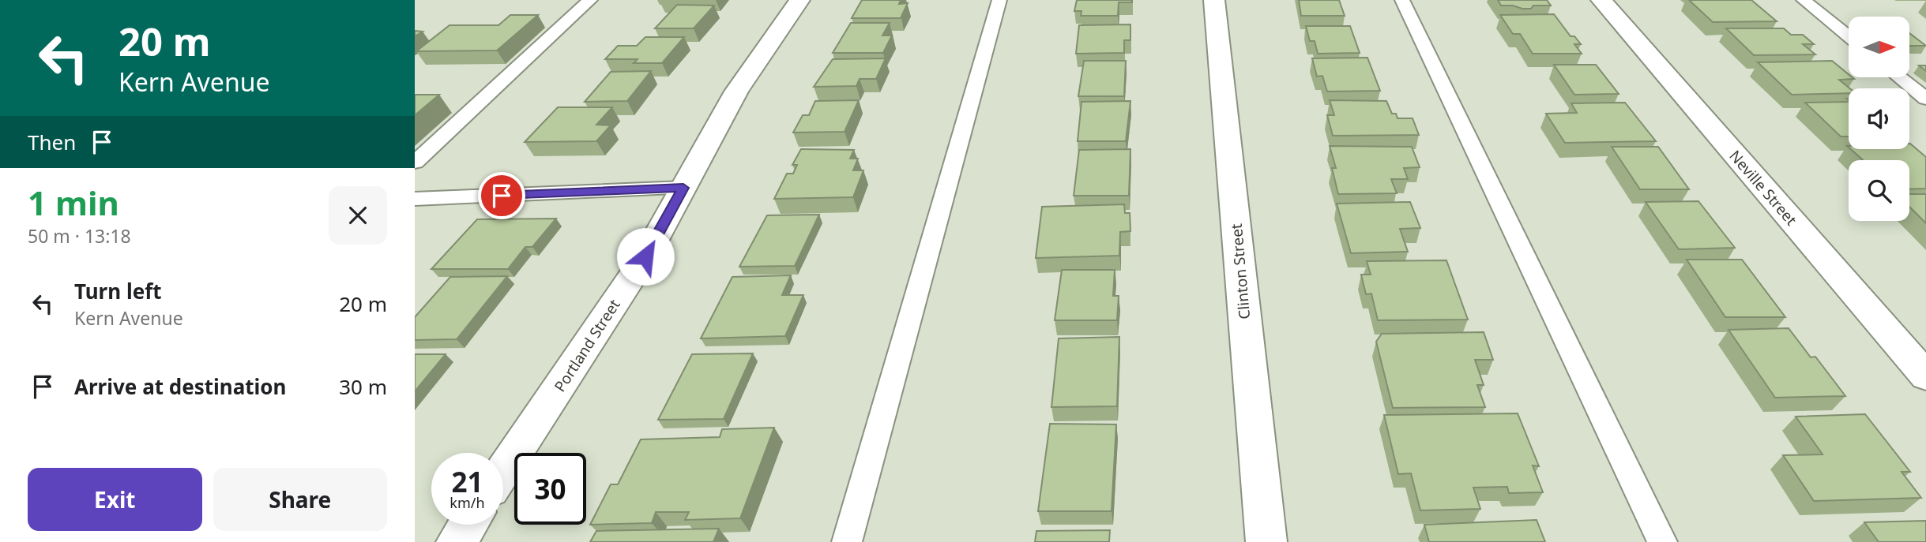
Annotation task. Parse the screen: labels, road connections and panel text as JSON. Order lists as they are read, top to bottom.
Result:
{
  "streets": {
    "street": ["Neville Street", "Clinton Street", "Portland Street"]
  },
  "north": "right",
  "page": {
    "turn": ["20 m", "Kern Avenue"],
    "then": "Then",
    "heading": ["1 min", "50 m · 13:18"],
    "list": [
      {
        "name": "Turn left",
        "note": "Kern Avenue",
        "value": "20 m"
      },
      {
        "name": "Arrive at destination",
        "value": "30 m"
      }
    ],
    "speed": "21 km/h",
    "limit": "30",
    "buttons": ["Exit", "Share"]
  }
}
